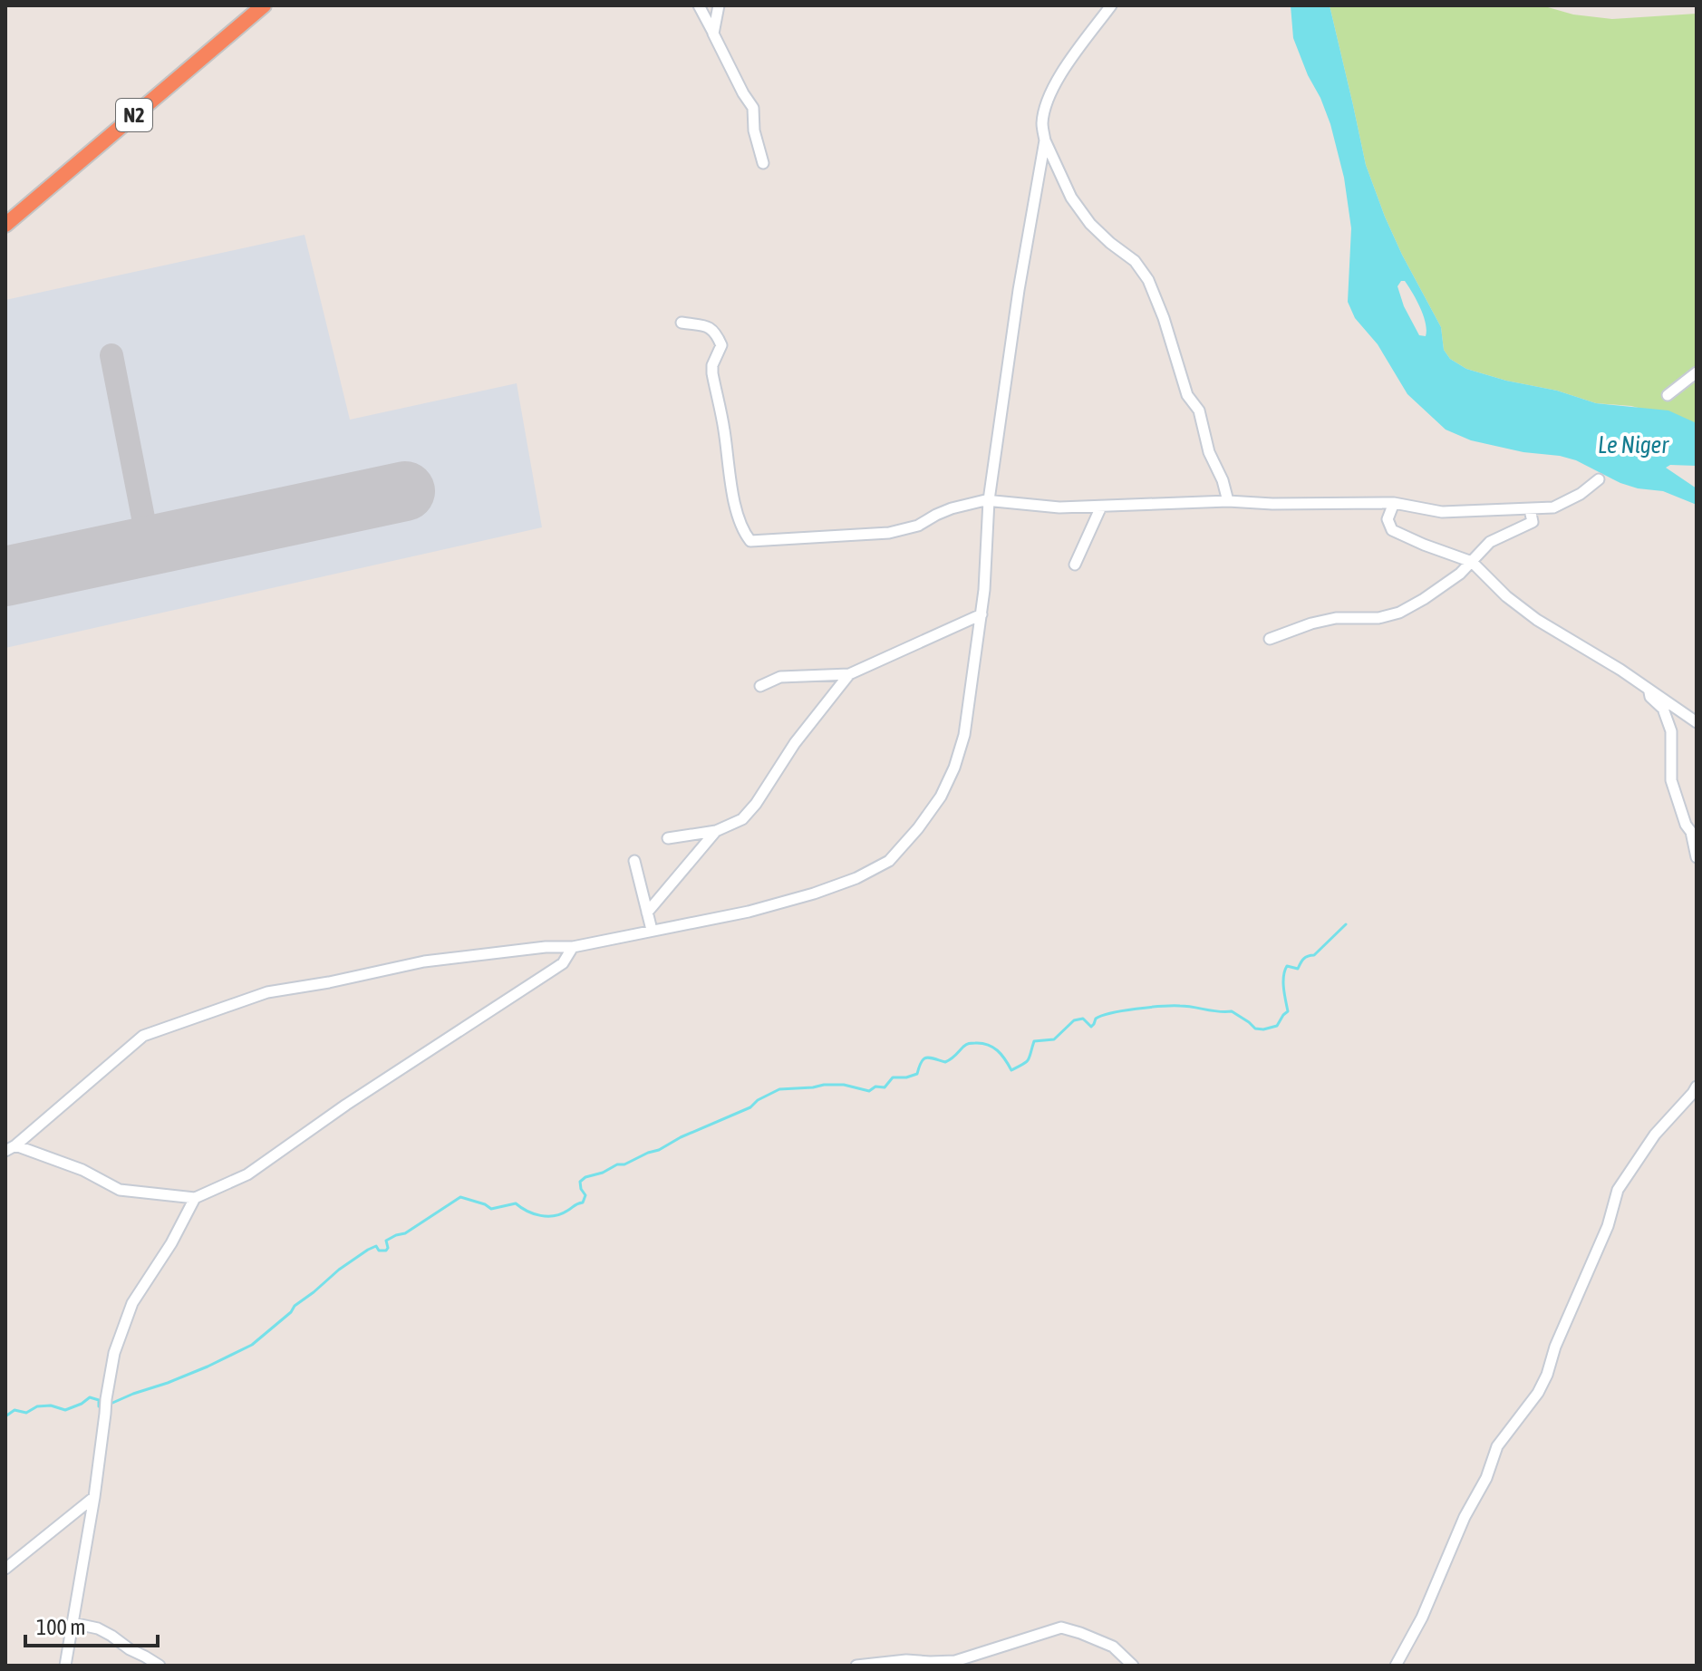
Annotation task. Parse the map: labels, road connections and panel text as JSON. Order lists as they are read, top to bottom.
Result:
{
  "streets": {
    "highway": ["N2"]
  },
  "water": ["Le Niger"],
  "scale_bar": "100 m"
}
